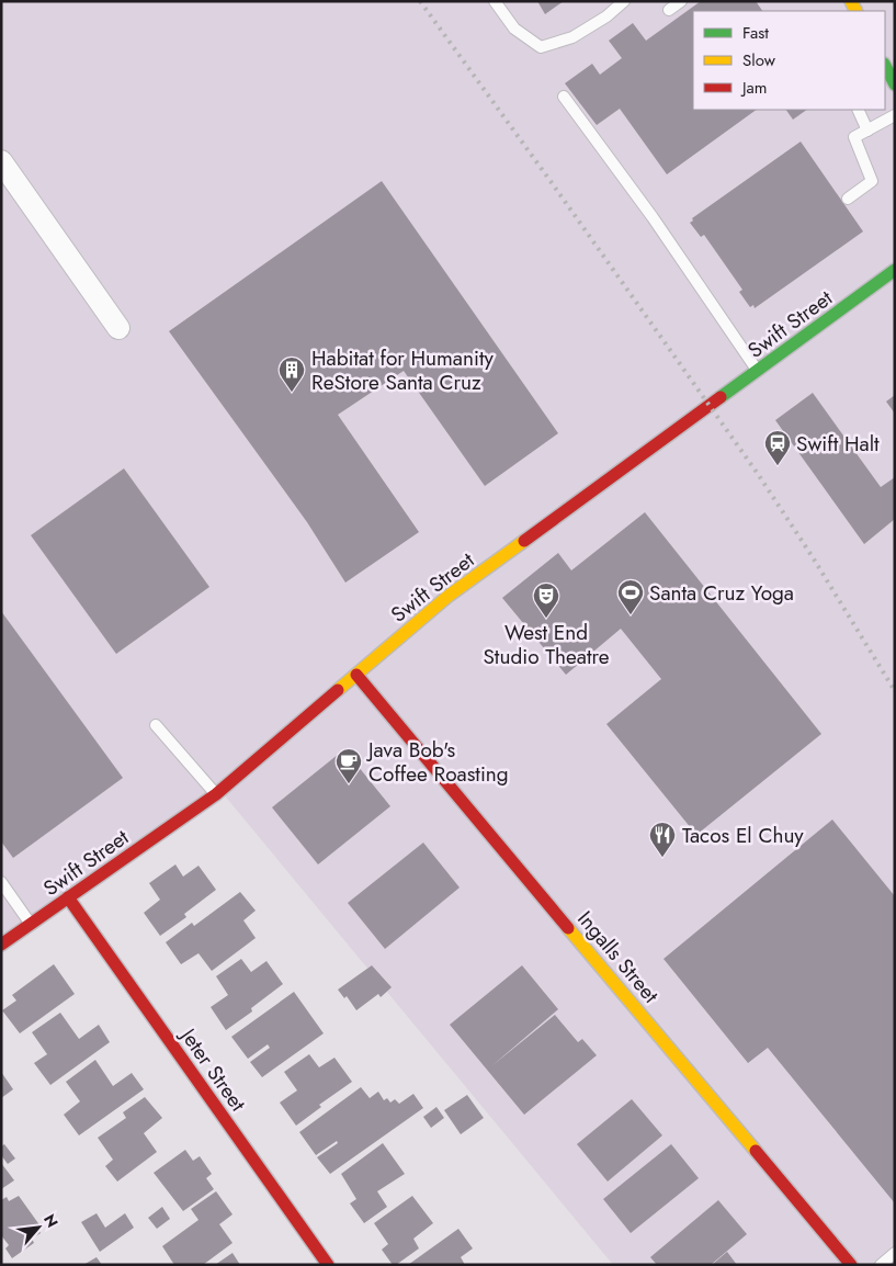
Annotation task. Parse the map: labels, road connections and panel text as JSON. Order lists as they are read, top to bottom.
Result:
{
  "streets": {
    "street": ["Swift Street", "Ingalls Street", "Jeter Street"]
  },
  "crossings": [
    ["Swift Street", "Ingalls Street"],
    ["Swift Street", "Jeter Street"]
  ],
  "places": {
    "building": ["Habitat for Humanity ReStore Santa Cruz"],
    "station": ["Swift Halt"],
    "sports": ["Santa Cruz Yoga"],
    "theatre": ["West End Studio Theatre"],
    "cafe": ["Java Bob's Coffee Roasting"],
    "restaurant": ["Tacos El Chuy"]
  },
  "legend": ["Fast", "Slow", "Jam"],
  "north": "top right"
}
